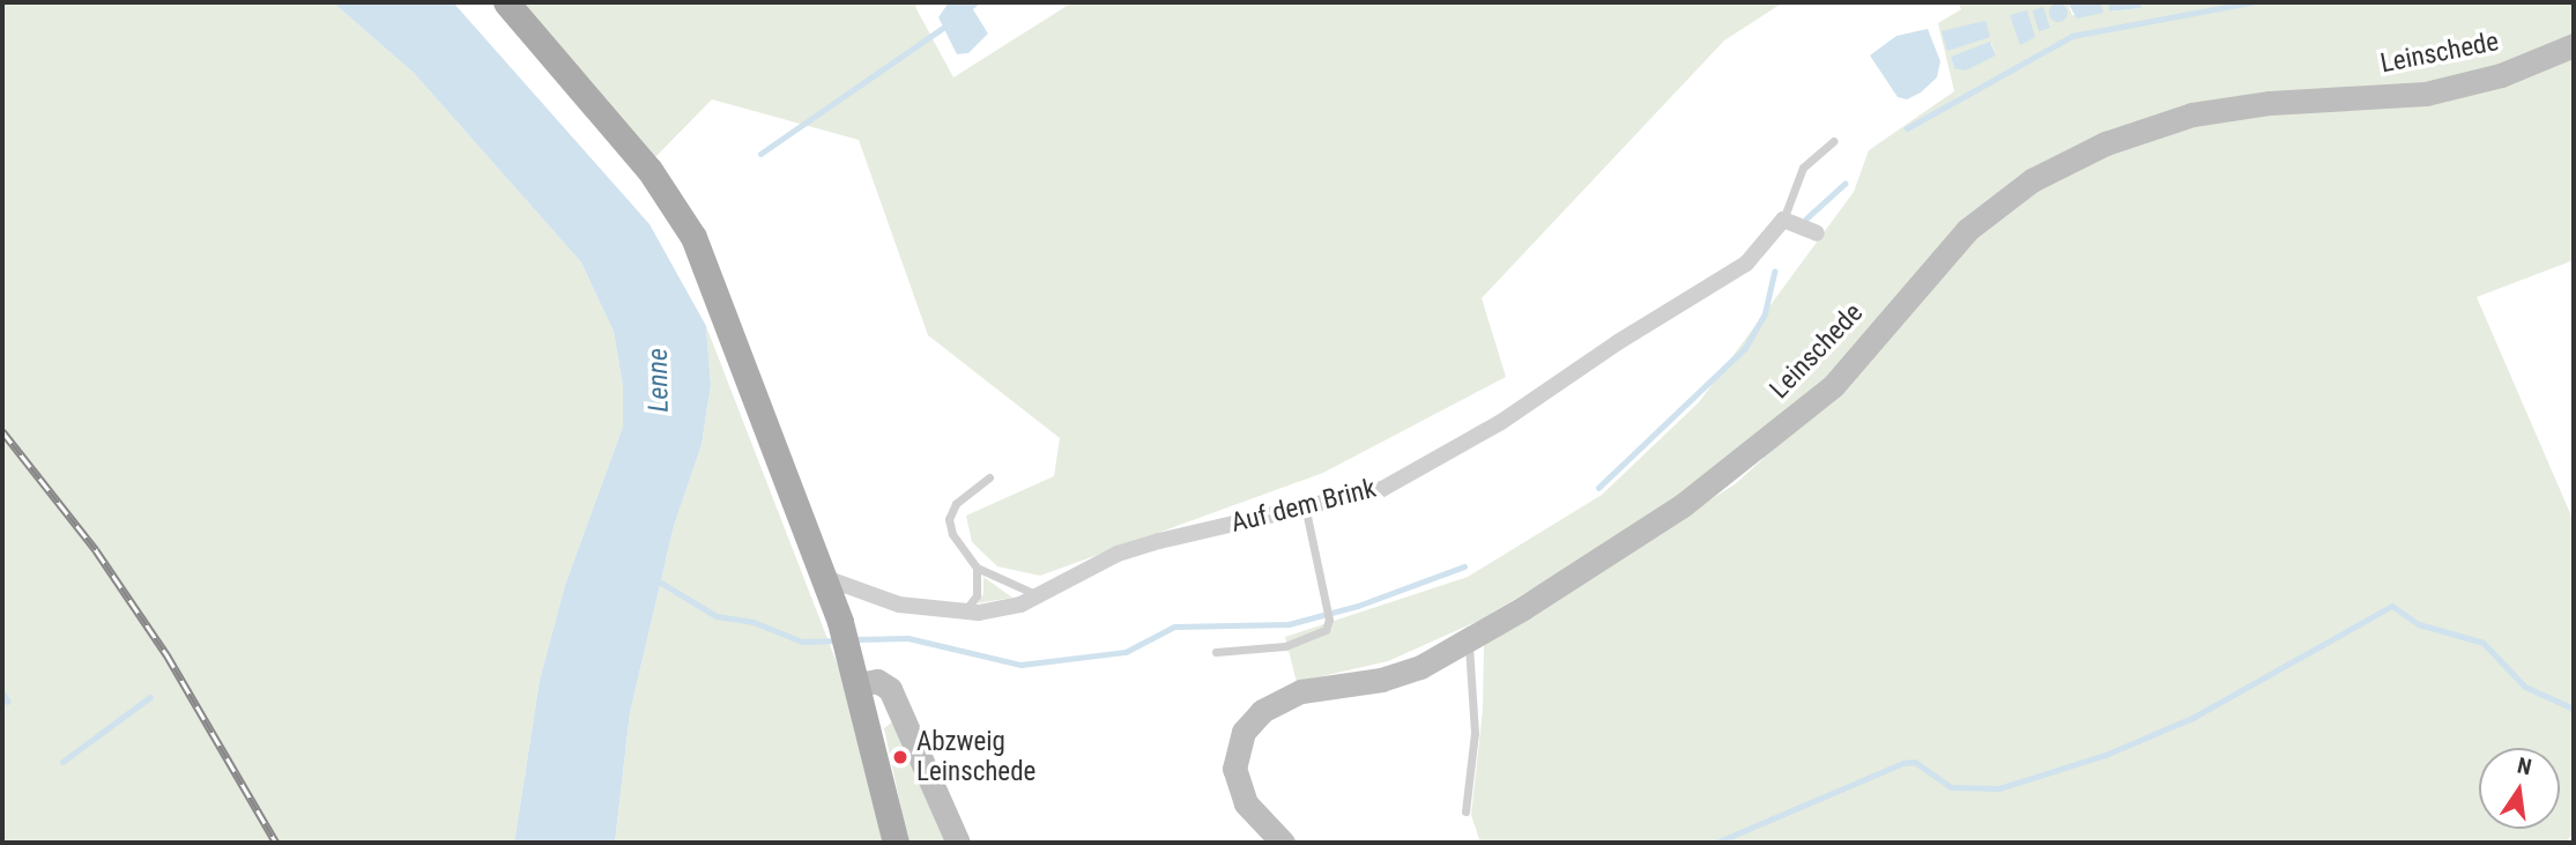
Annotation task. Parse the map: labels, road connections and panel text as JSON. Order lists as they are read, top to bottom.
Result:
{
  "streets": {
    "main road": ["Leinschede"],
    "street": ["Auf dem Brink"]
  },
  "water": ["Lenne"],
  "places": ["Abzweig Leinschede"],
  "north": "top"
}
